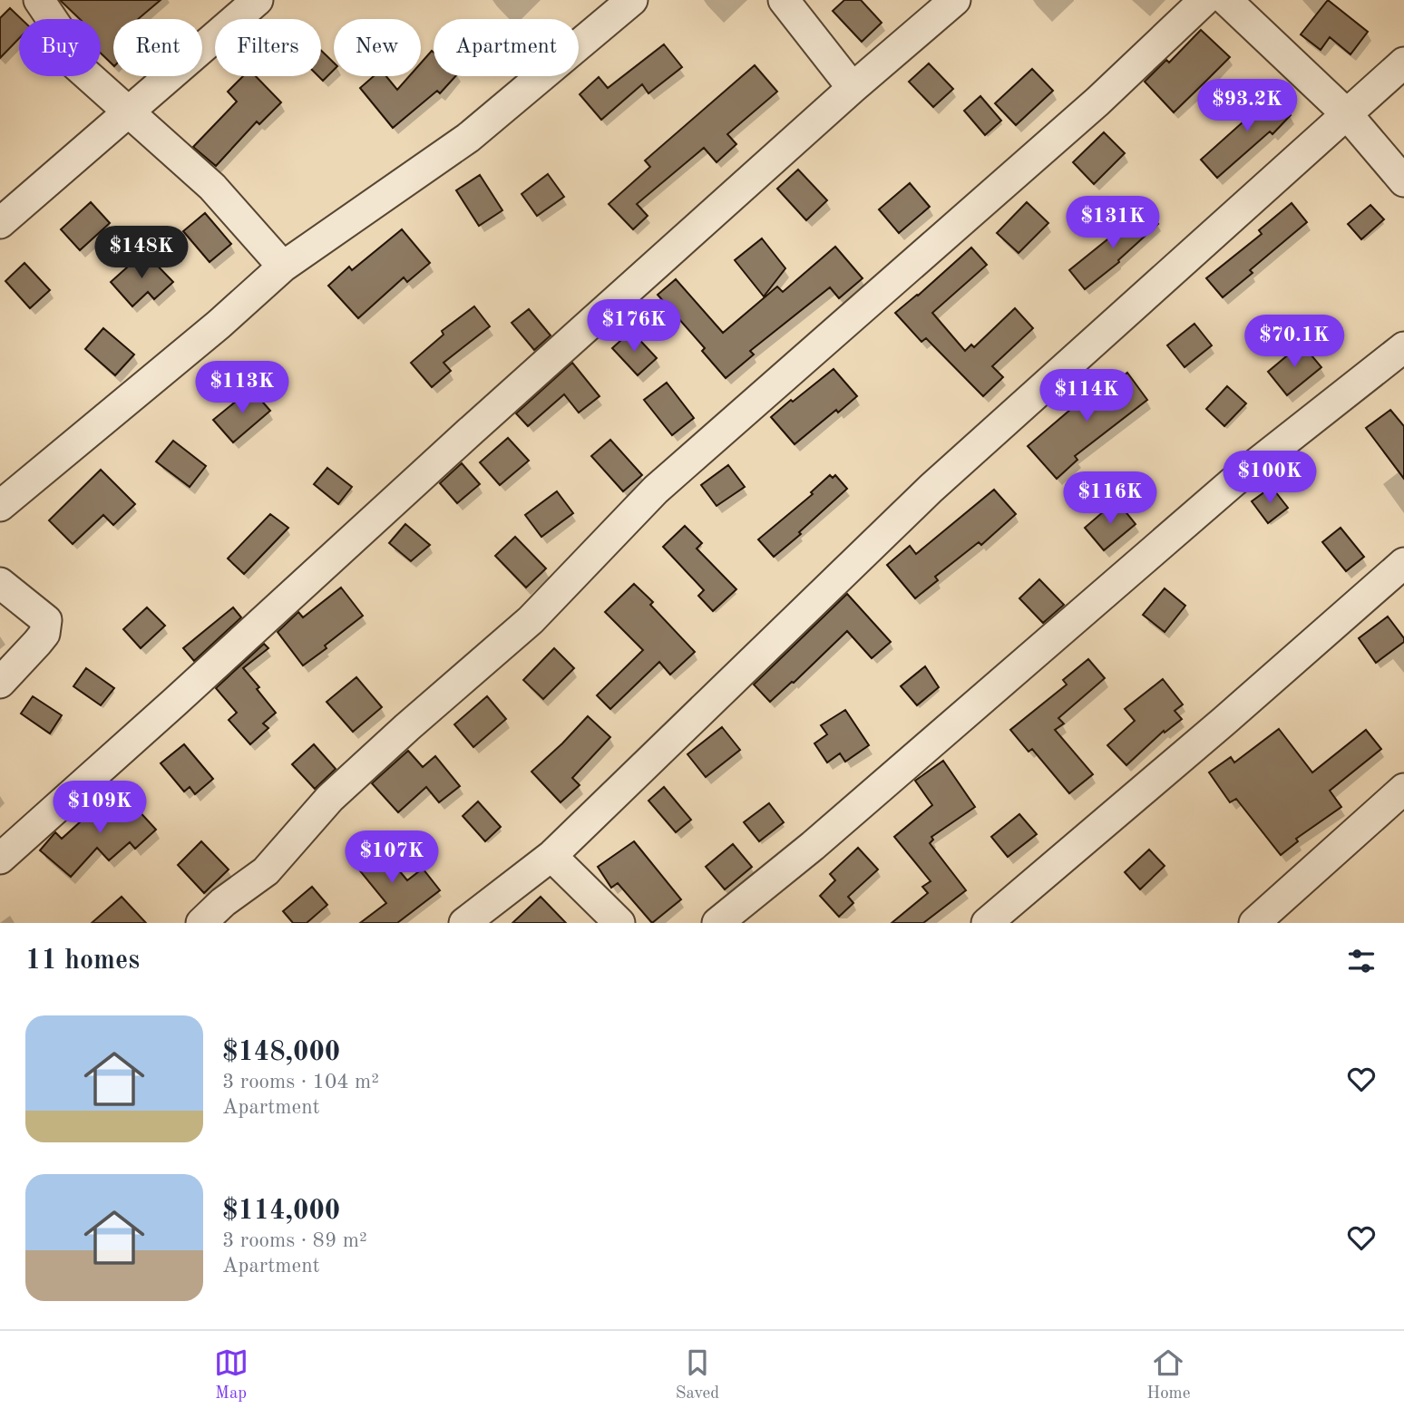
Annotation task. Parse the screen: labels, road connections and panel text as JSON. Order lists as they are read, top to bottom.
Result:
{
  "page": {
    "chip": [
      "Buy",
      "Rent",
      "Filters",
      "New",
      "Apartment"
    ],
    "price": [
      "$93.2K",
      "$131K",
      "$148K",
      "$176K",
      "$70.1K",
      "$113K",
      "$114K",
      "$100K",
      "$116K",
      "$109K",
      "$107K"
    ],
    "heading": "11 homes",
    "list": [
      {
        "name": "$148,000",
        "note": "3 rooms · 104 m² · Apartment"
      },
      {
        "name": "$114,000",
        "note": "3 rooms · 89 m² · Apartment"
      }
    ],
    "tabs": ["Map", "Saved", "Home"]
  }
}
